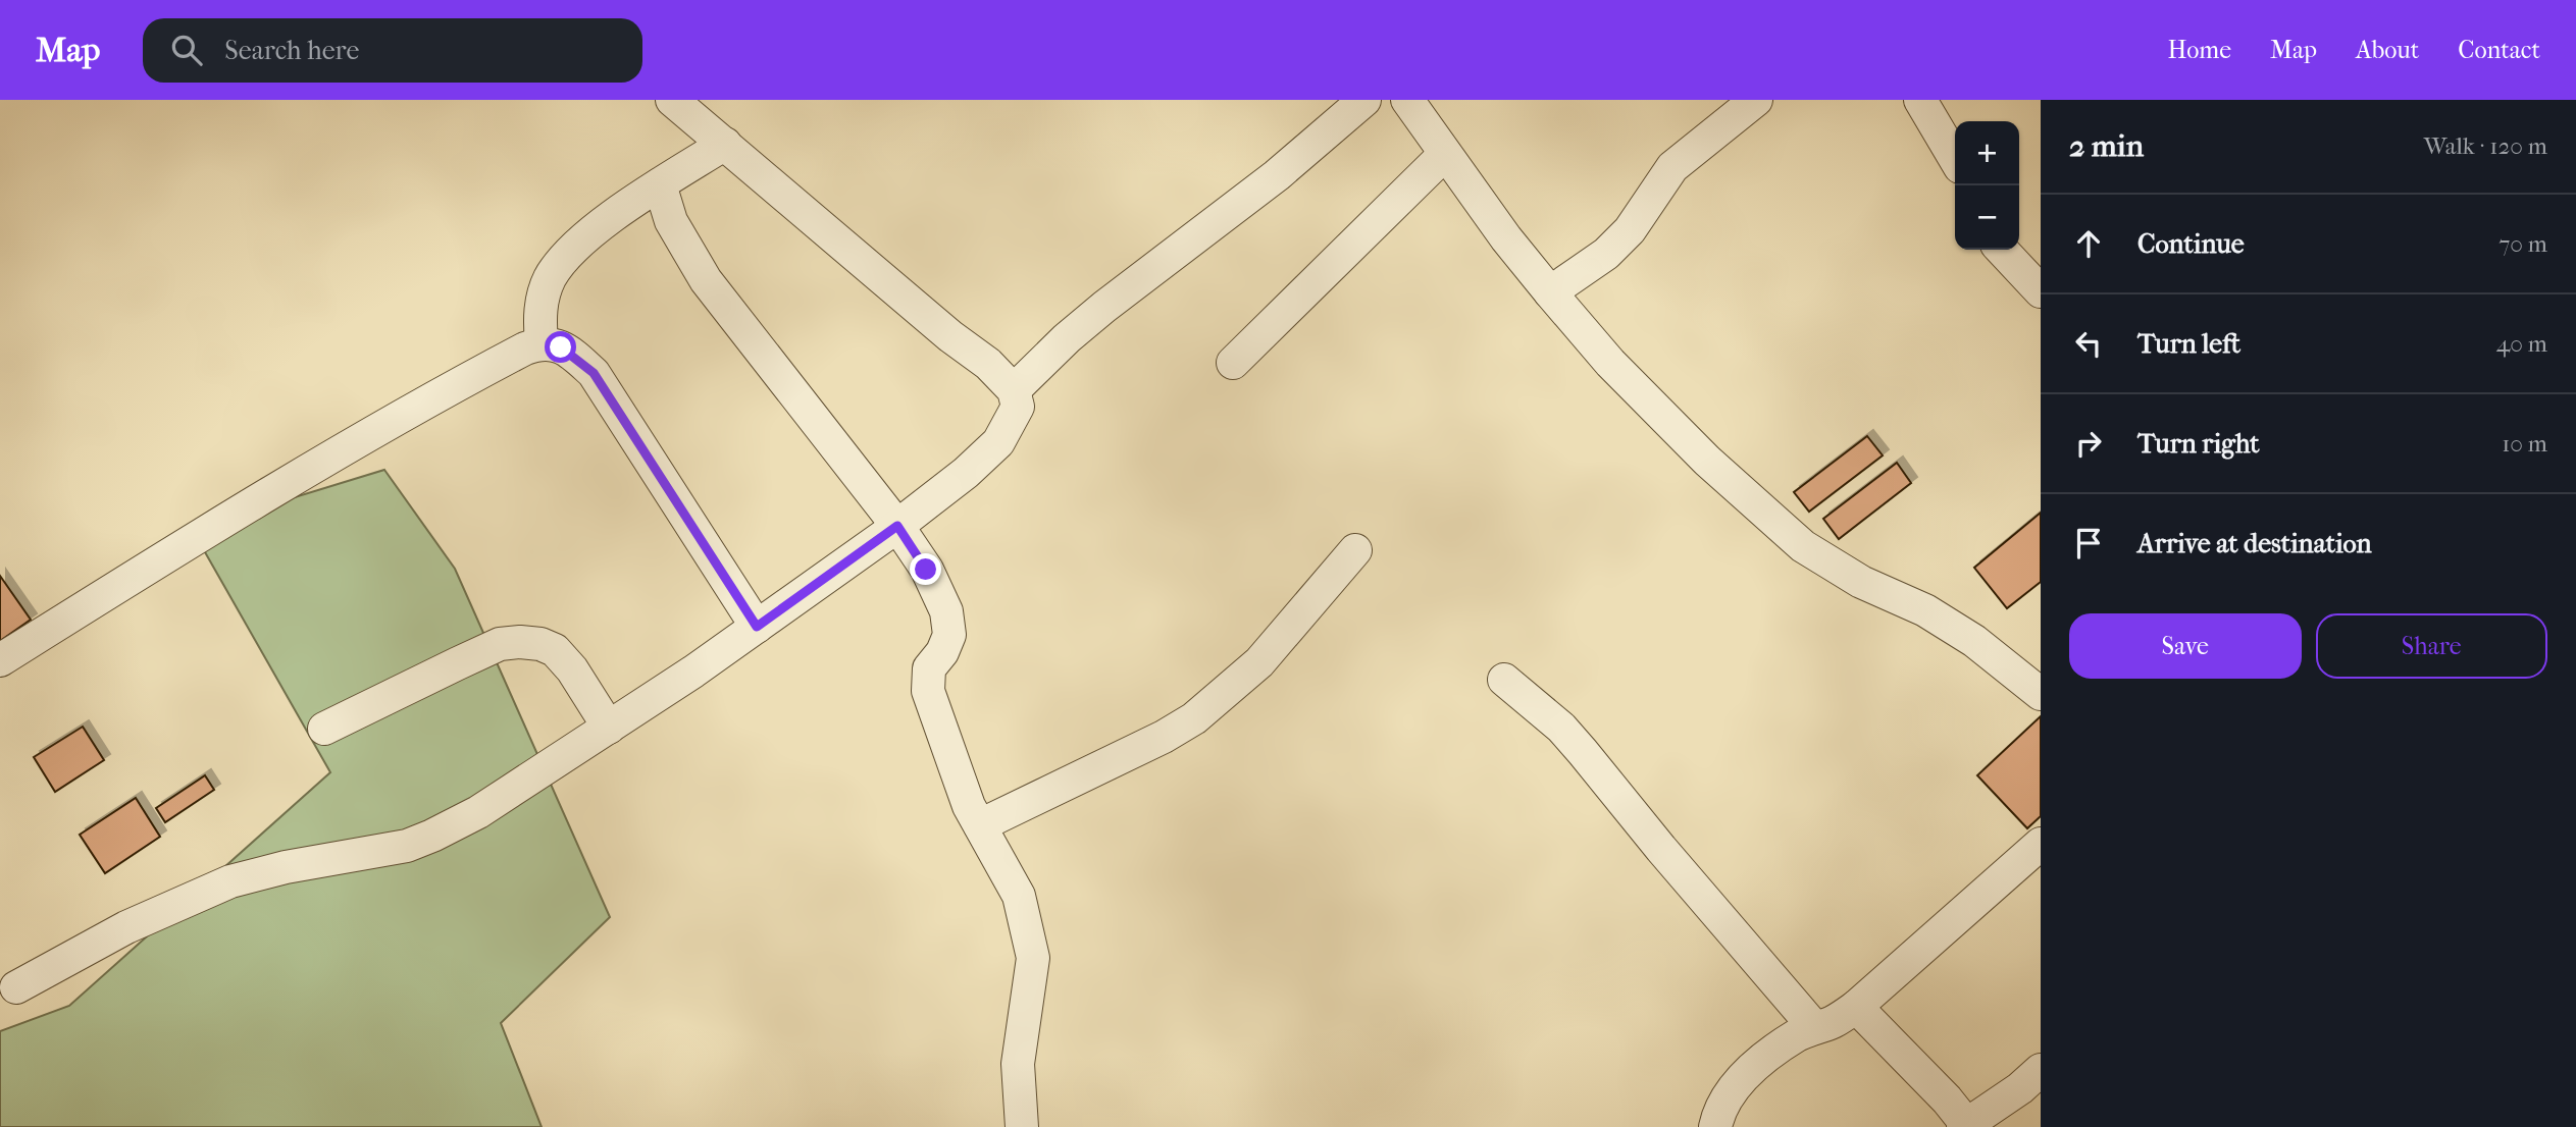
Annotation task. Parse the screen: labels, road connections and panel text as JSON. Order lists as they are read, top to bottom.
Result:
{
  "page": {
    "header": "Map",
    "search": "Search here",
    "nav": [
      "Home",
      "Map",
      "About",
      "Contact"
    ],
    "heading": ["2 min", "Walk · 120 m"],
    "map_buttons": ["+", "−"],
    "list": [
      ["Continue", "70 m"],
      ["Turn left", "40 m"],
      ["Turn right", "10 m"],
      "Arrive at destination"
    ],
    "buttons": ["Save", "Share"]
  }
}
